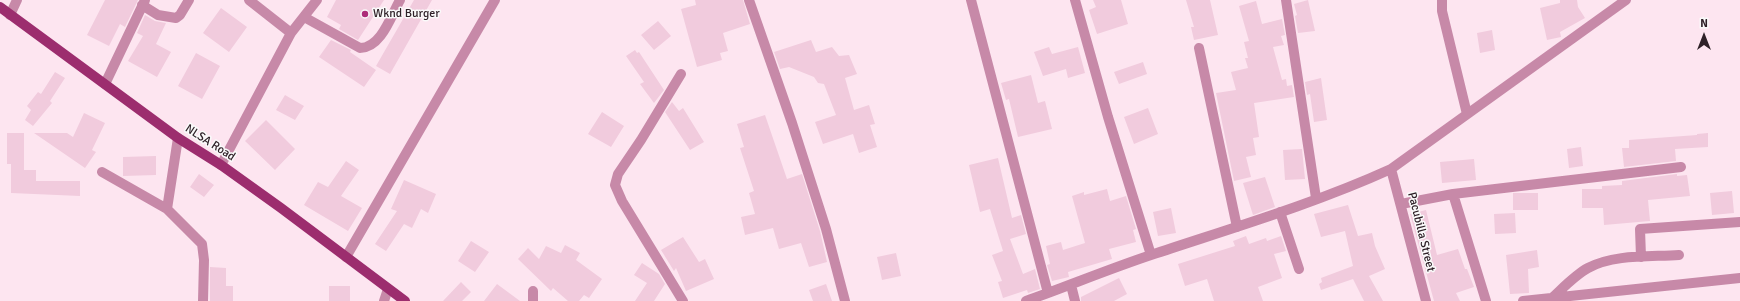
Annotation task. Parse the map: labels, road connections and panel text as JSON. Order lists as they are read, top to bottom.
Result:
{
  "streets": {
    "main road": ["NLSA Road"],
    "street": ["Pacubilla Street"]
  },
  "places": ["Wknd Burger"],
  "north": "top"
}
